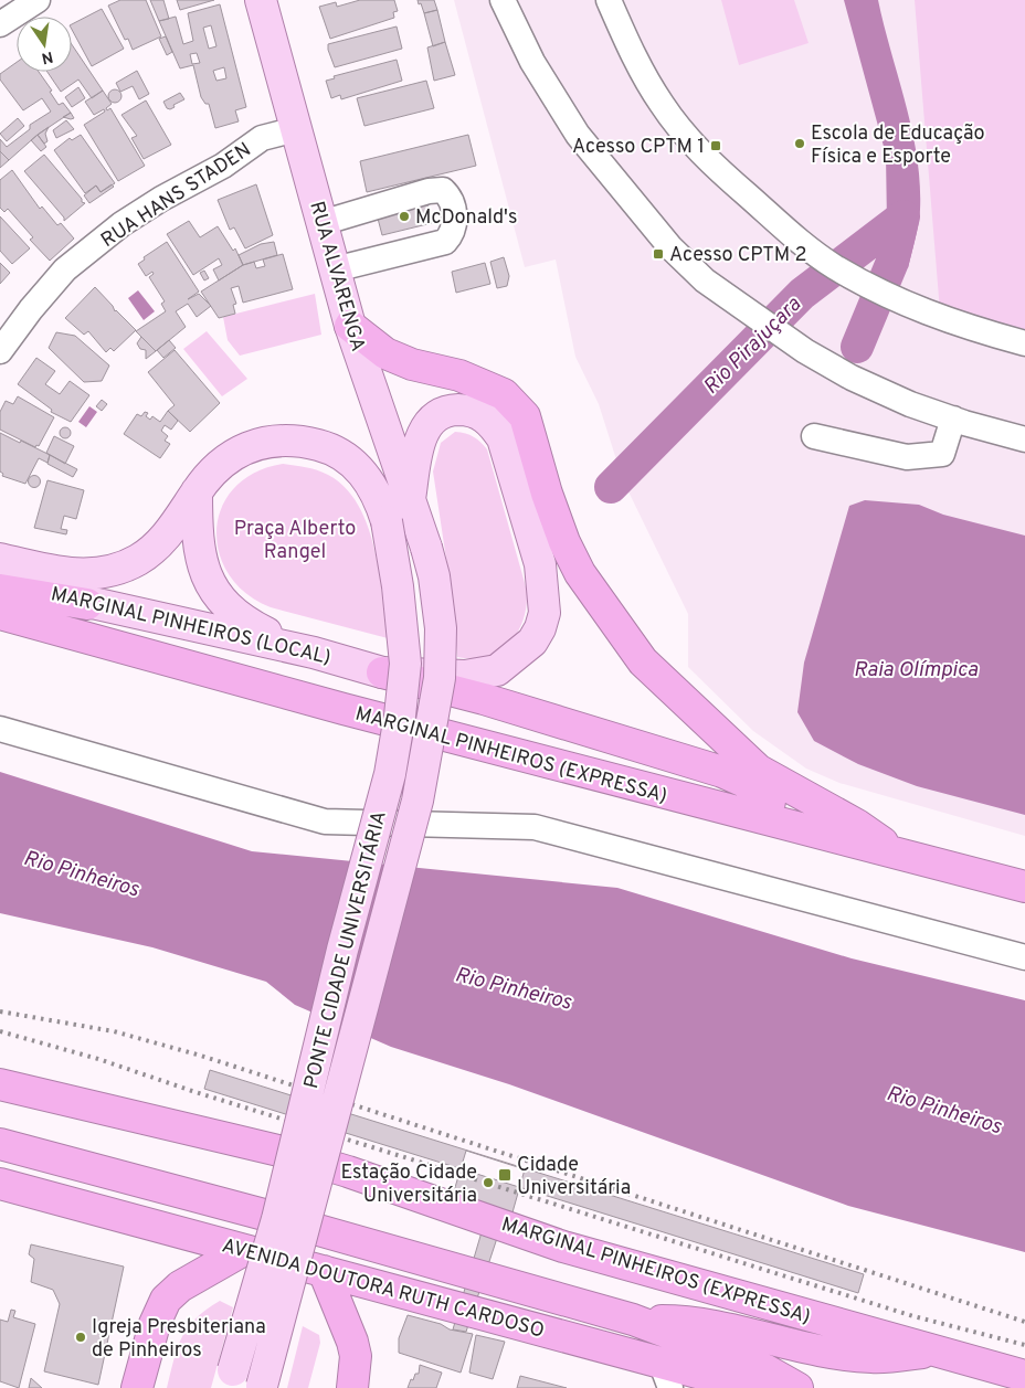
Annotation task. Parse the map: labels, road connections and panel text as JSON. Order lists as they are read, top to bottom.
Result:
{
  "streets": {
    "highway": ["MARGINAL PINHEIROS (EXPRESSA)", "AVENIDA DOUTORA RUTH CARDOSO"],
    "main road": ["RUA ALVARENGA", "MARGINAL PINHEIROS (LOCAL)", "PONTE CIDADE UNIVERSITÁRIA"],
    "street": ["RUA HANS STADEN"]
  },
  "crossings": [
    ["RUA HANS STADEN", "RUA ALVARENGA"],
    ["RUA ALVARENGA", "MARGINAL PINHEIROS (LOCAL)"],
    ["RUA ALVARENGA", "PONTE CIDADE UNIVERSITÁRIA"]
  ],
  "water": ["Rio Pirajuçara", "Raia Olímpica", "Rio Pinheiros"],
  "parks": ["Praça Alberto Rangel"],
  "places": {
    "other": [
      "Escola de Educação Física e Esporte",
      "McDonald's",
      "Estação Cidade Universitária",
      "Igreja Presbiteriana de Pinheiros"
    ],
    "transit": ["Acesso CPTM 1", "Acesso CPTM 2", "Cidade Universitária"]
  },
  "north": "bottom"
}
